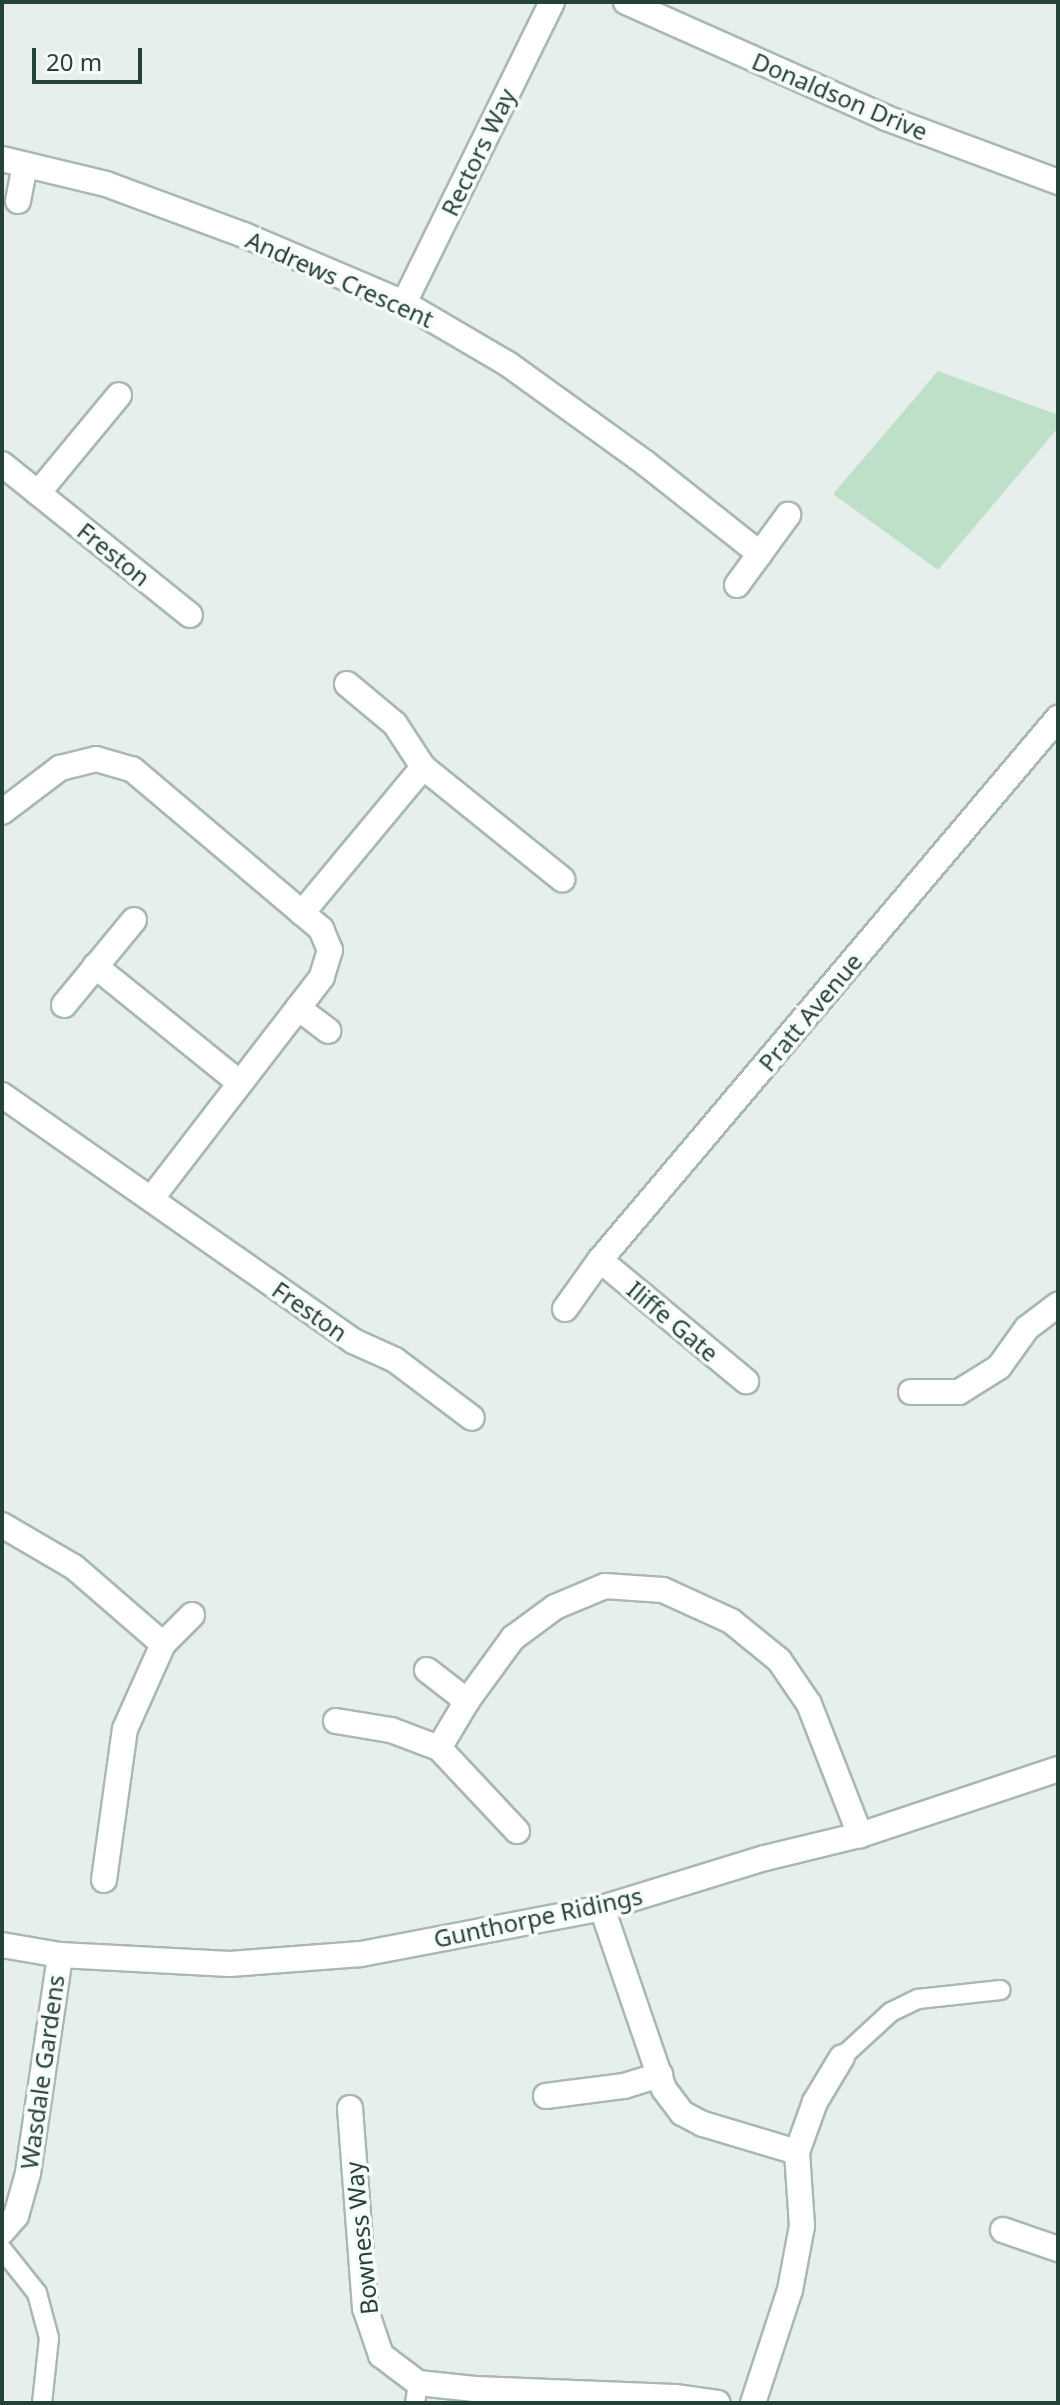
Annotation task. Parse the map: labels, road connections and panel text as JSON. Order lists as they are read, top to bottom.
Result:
{
  "streets": {
    "street": [
      "Donaldson Drive",
      "Rectors Way",
      "Andrews Crescent",
      "Freston",
      "Pratt Avenue",
      "Iliffe Gate",
      "Gunthorpe Ridings",
      "Wasdale Gardens",
      "Bowness Way"
    ]
  },
  "crossings": [
    ["Rectors Way", "Andrews Crescent"],
    ["Pratt Avenue", "Iliffe Gate"],
    ["Gunthorpe Ridings", "Wasdale Gardens"]
  ],
  "scale_bar": "20 m"
}
